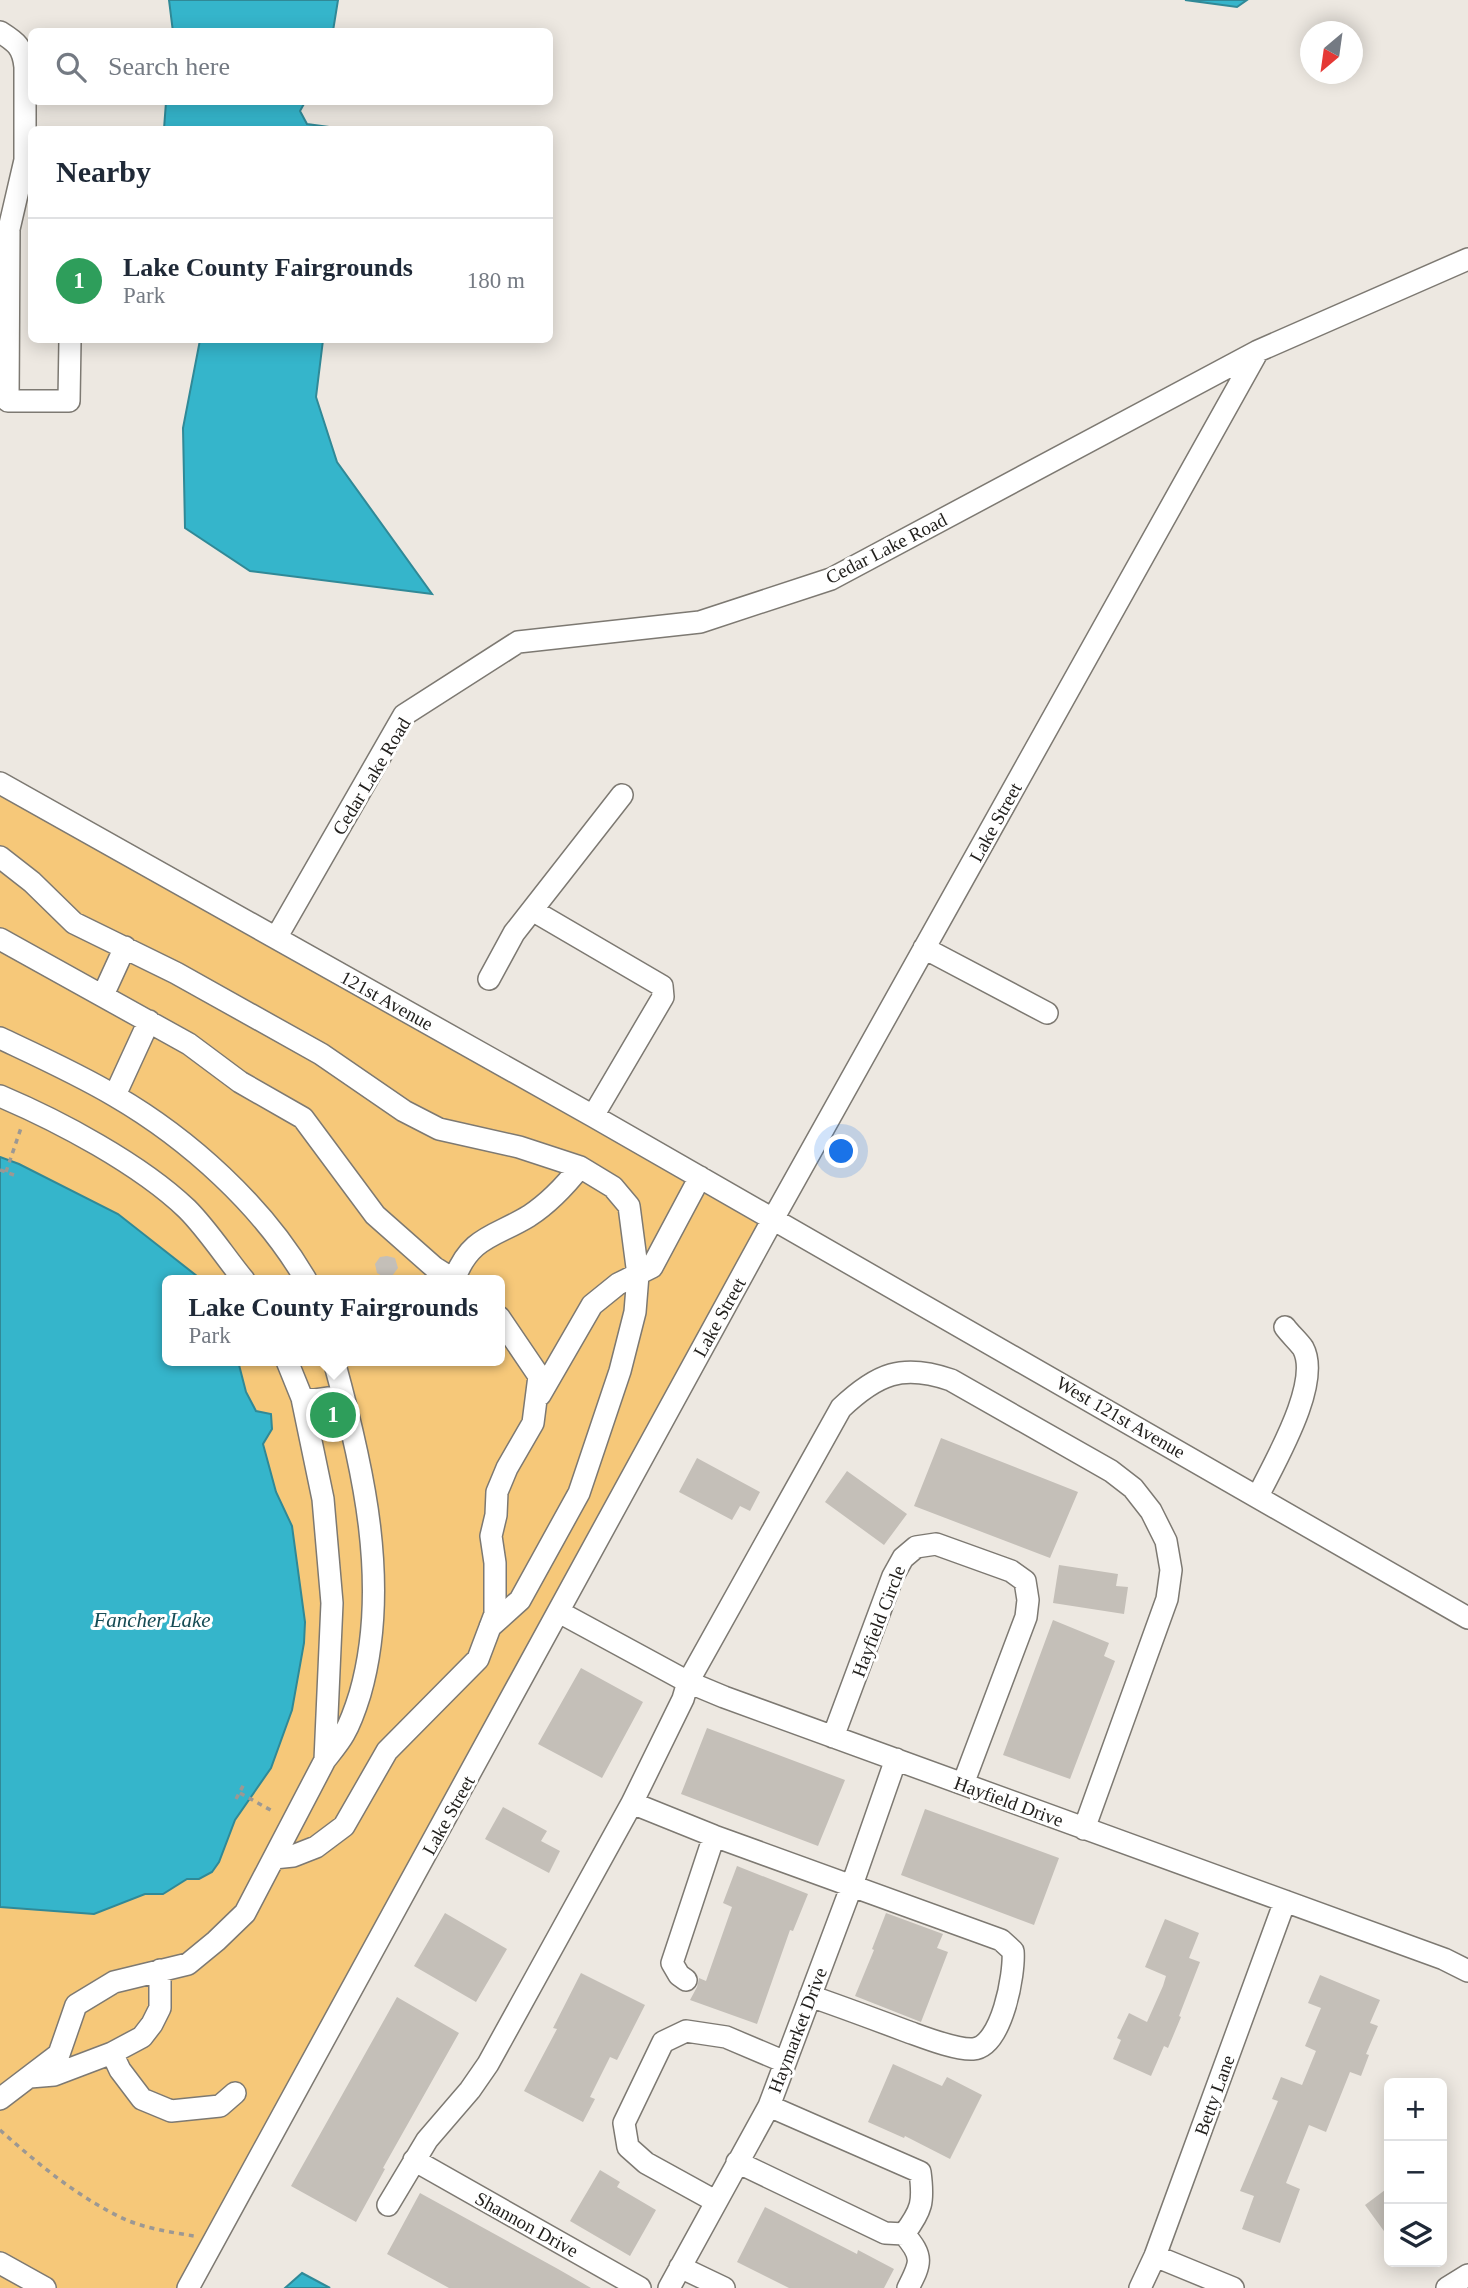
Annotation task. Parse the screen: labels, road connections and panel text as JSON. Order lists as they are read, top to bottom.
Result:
{
  "streets": {
    "street": [
      "Cedar Lake Road",
      "Lake Street",
      "121st Avenue",
      "West 121st Avenue",
      "Hayfield Circle",
      "Hayfield Drive",
      "Haymarket Drive",
      "Betty Lane",
      "Shannon Drive"
    ]
  },
  "crossings": [
    ["Cedar Lake Road", "Lake Street"],
    ["Cedar Lake Road", "121st Avenue"],
    ["Lake Street", "121st Avenue"],
    ["Lake Street", "West 121st Avenue"],
    ["Lake Street", "Hayfield Drive"],
    ["121st Avenue", "West 121st Avenue"],
    ["Hayfield Circle", "Hayfield Drive"],
    ["Hayfield Drive", "Haymarket Drive"],
    ["Hayfield Drive", "Betty Lane"]
  ],
  "water": ["Fancher Lake"],
  "north": "bottom left",
  "page": {
    "search": "Search here",
    "heading": "Nearby",
    "list": [
      {
        "mark": "1",
        "name": "Lake County Fairgrounds",
        "note": "Park",
        "value": "180 m"
      }
    ],
    "popup": ["Lake County Fairgrounds", "Park"],
    "pins": "1",
    "map_buttons": ["+", "−"]
  }
}
